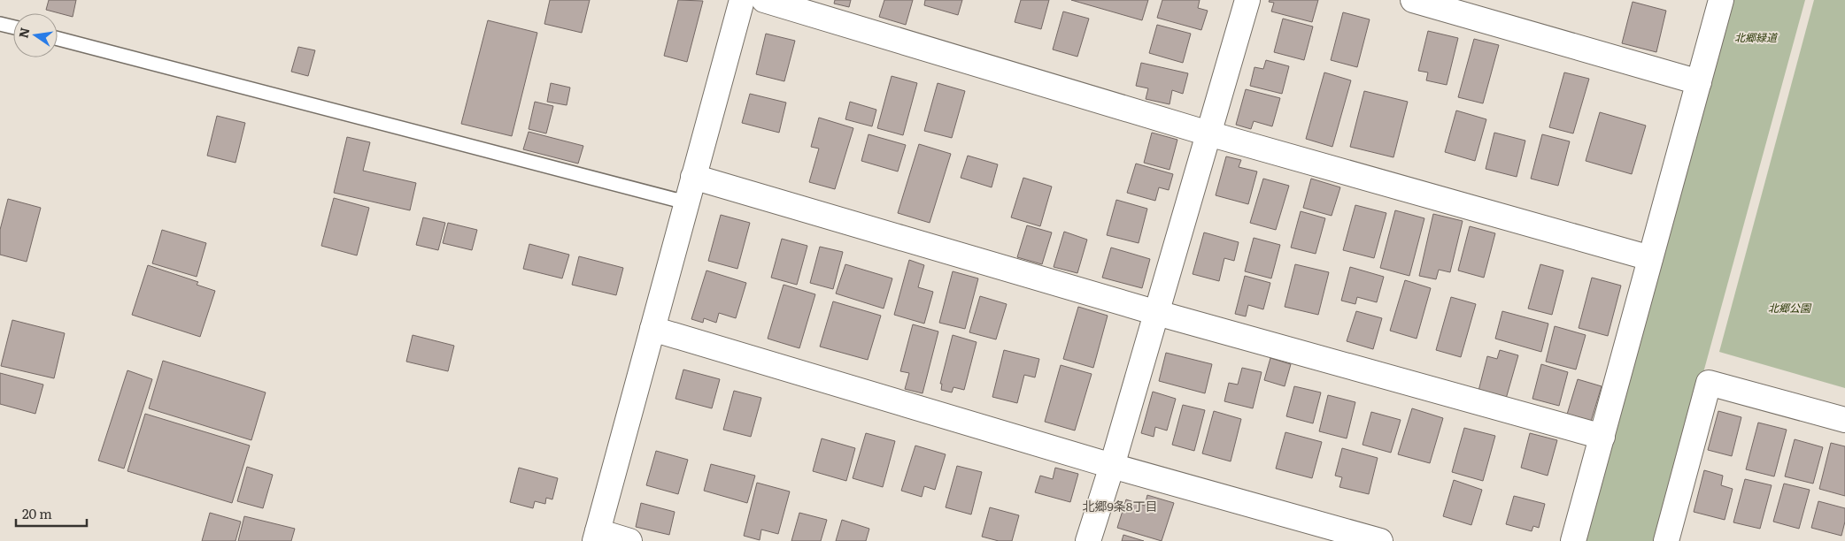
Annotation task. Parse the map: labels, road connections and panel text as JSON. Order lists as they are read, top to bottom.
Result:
{
  "districts": ["北郷9条8丁目"],
  "parks": ["北郷緑道", "北郷公園"],
  "scale_bar": "20 m",
  "north": "left"
}
